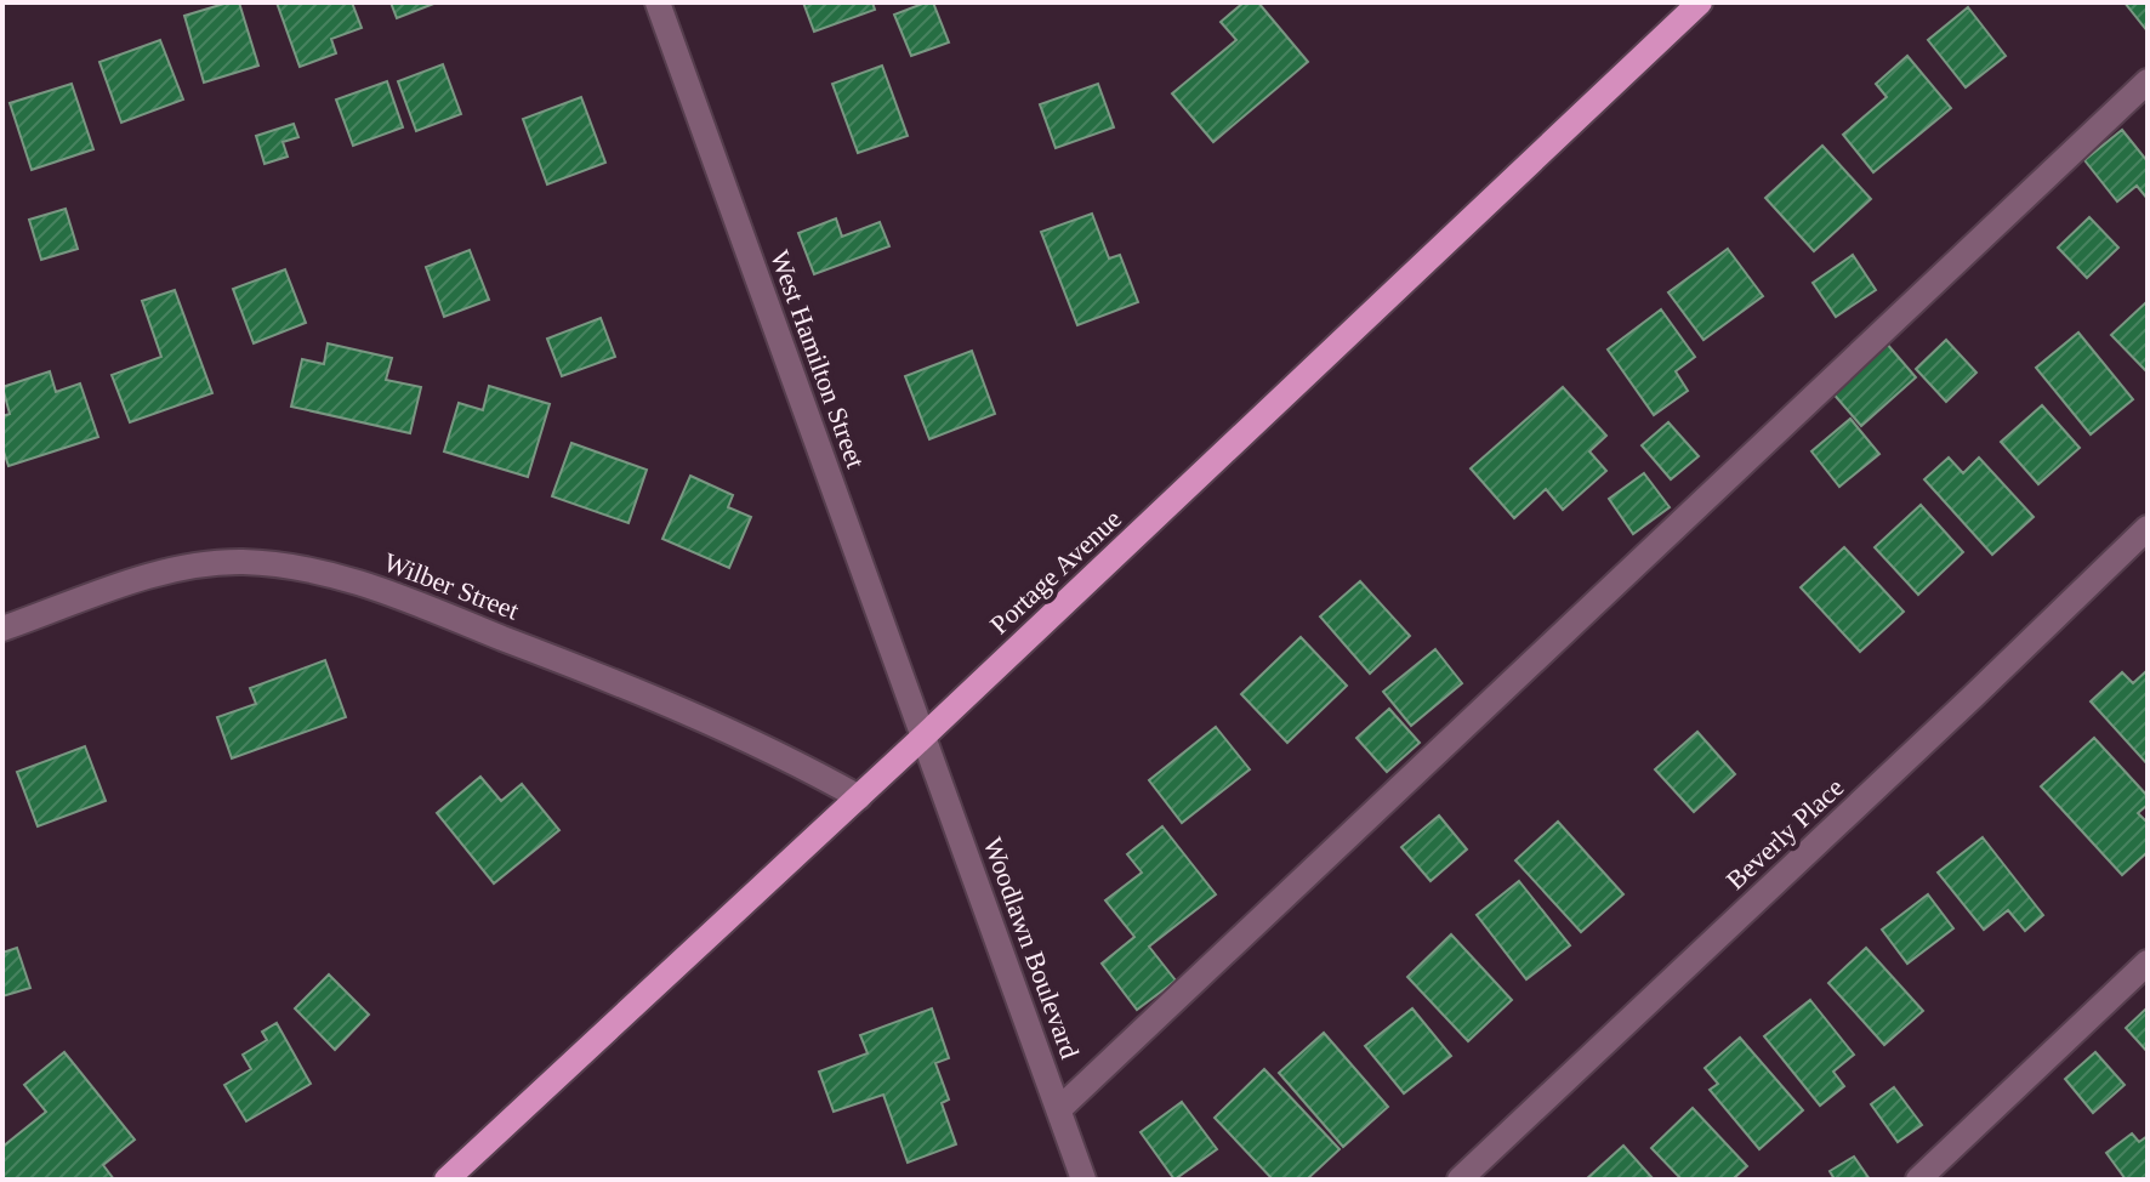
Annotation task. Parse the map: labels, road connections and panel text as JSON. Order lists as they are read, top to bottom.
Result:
{
  "streets": {
    "main road": ["Portage Avenue"],
    "street": [
      "West Hamilton Street",
      "Wilber Street",
      "Beverly Place",
      "Woodlawn Boulevard"
    ]
  },
  "crossings": [
    ["West Hamilton Street", "Portage Avenue"],
    ["West Hamilton Street", "Woodlawn Boulevard"],
    ["Portage Avenue", "Wilber Street"],
    ["Portage Avenue", "Woodlawn Boulevard"]
  ]
}
